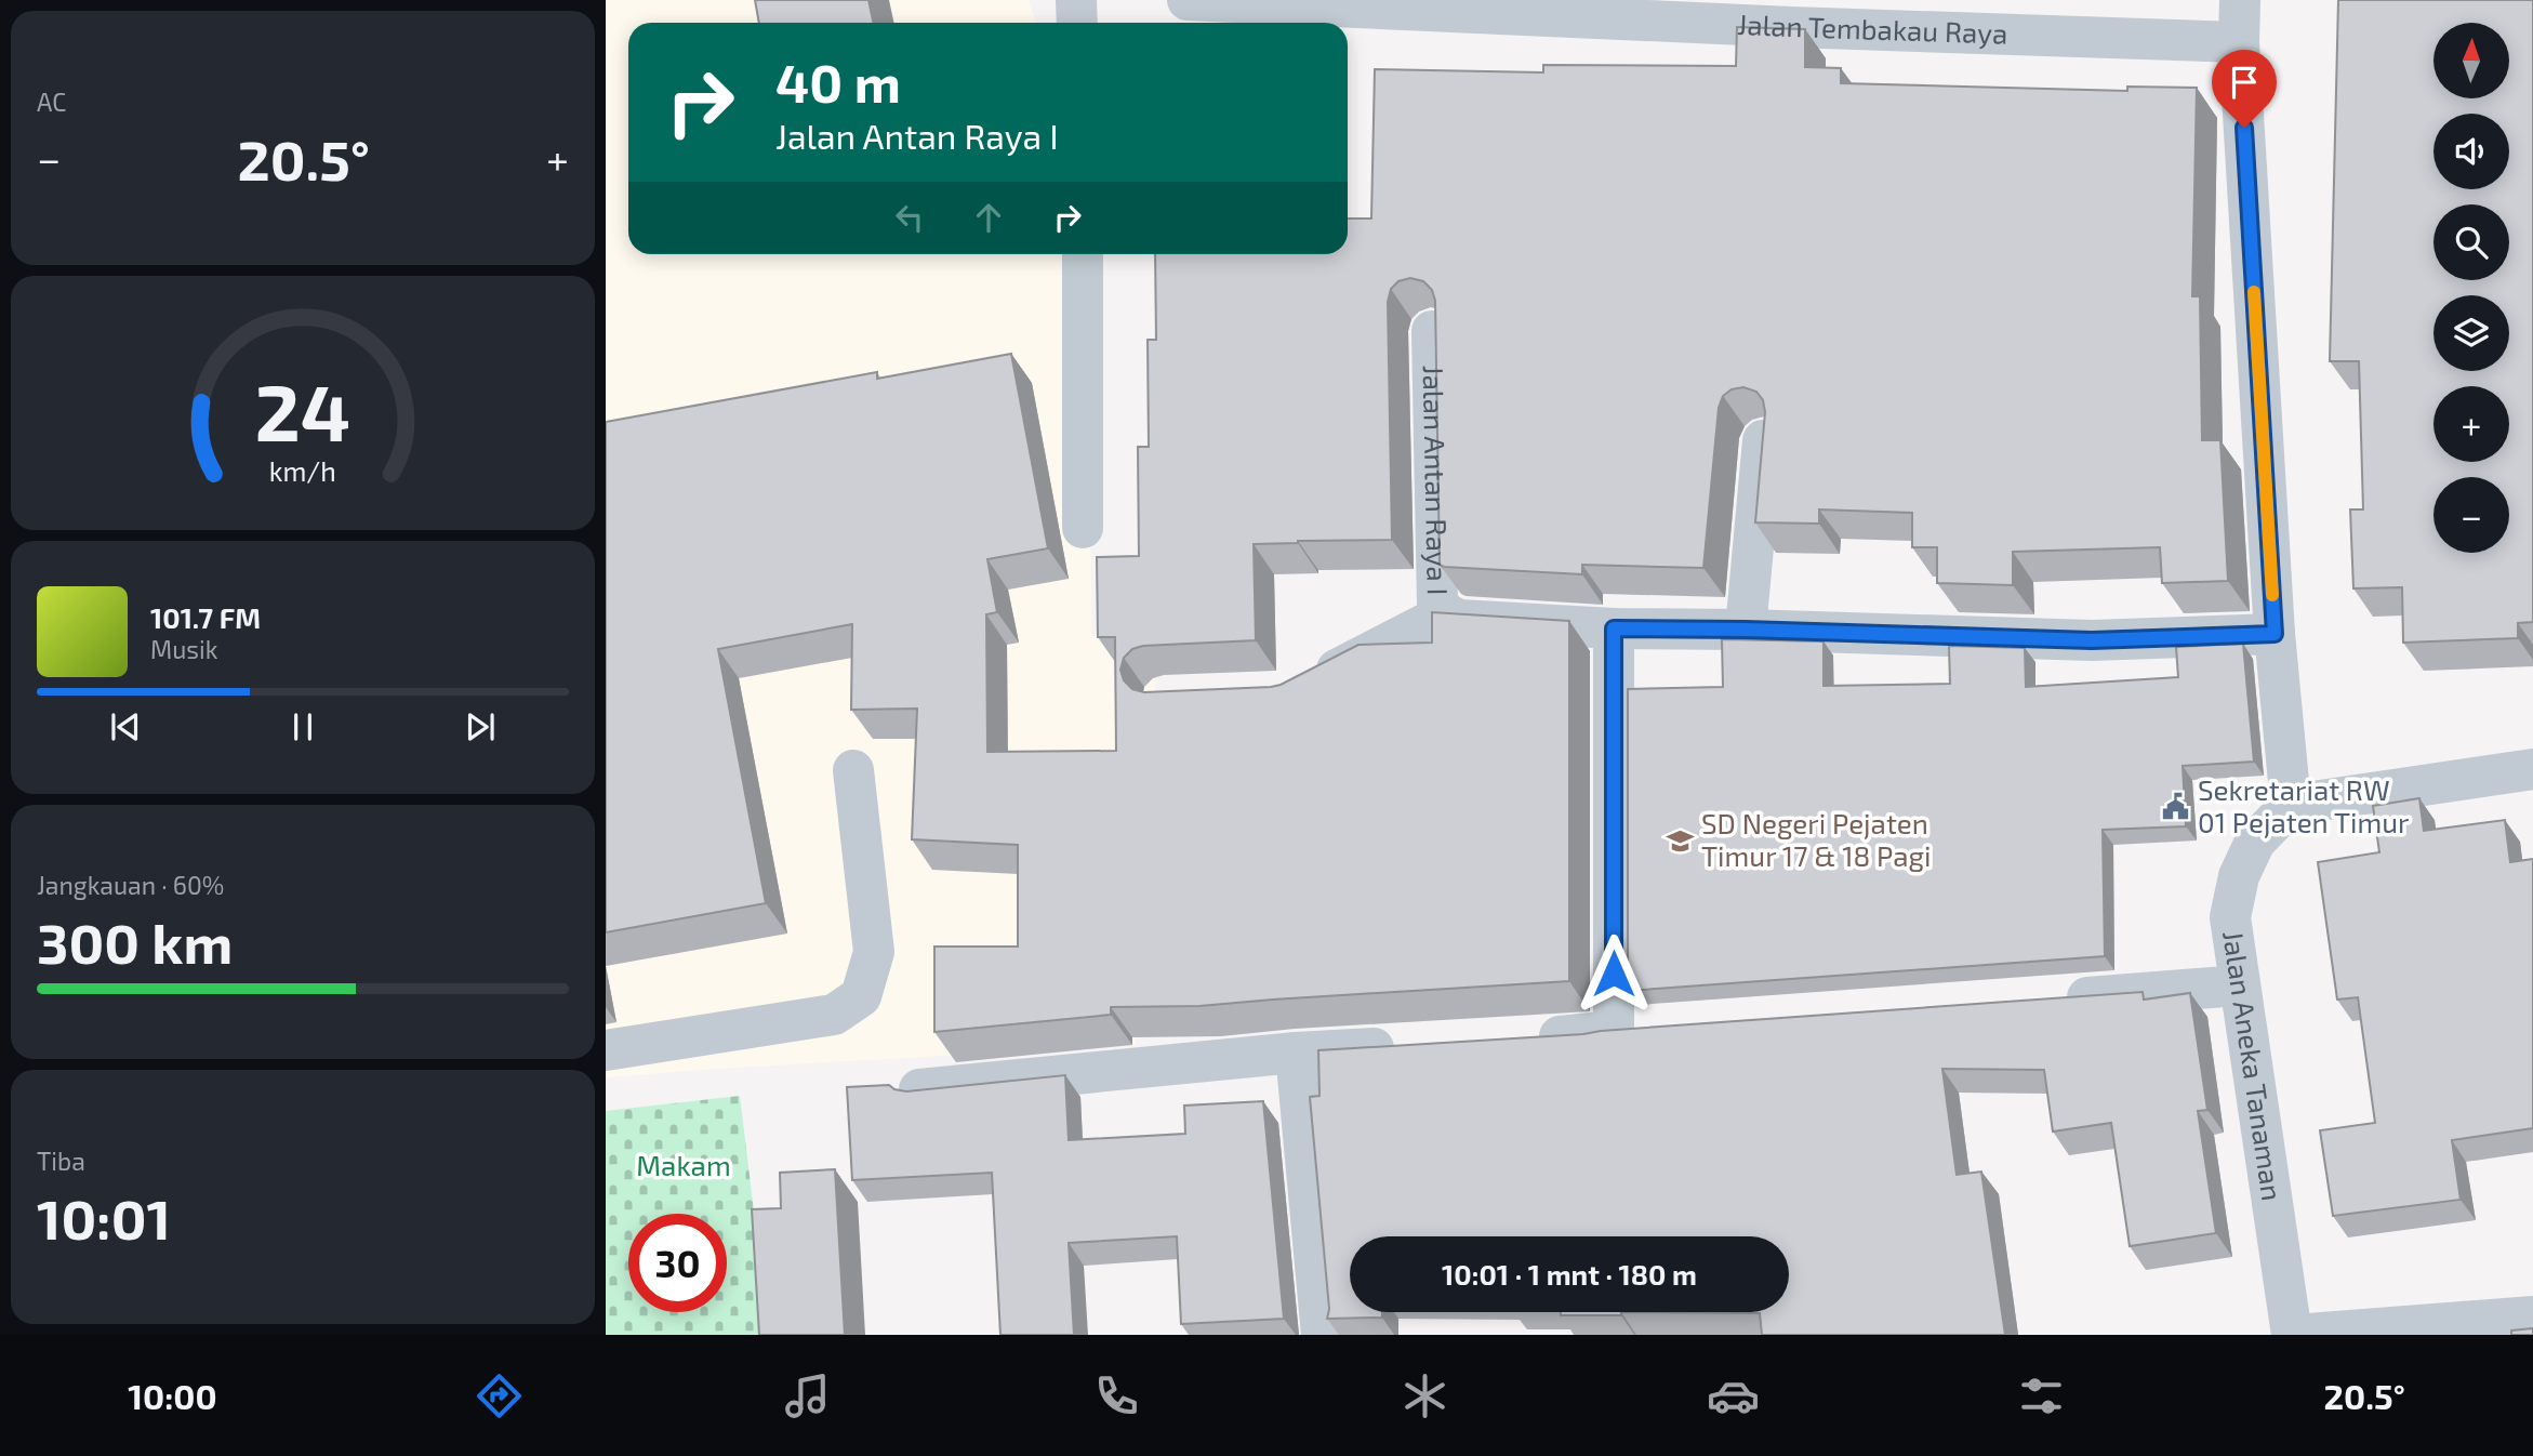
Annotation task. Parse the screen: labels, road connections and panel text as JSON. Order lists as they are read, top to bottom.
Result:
{
  "streets": {
    "street": ["Jalan Tembakau Raya", "Jalan Antan Raya I", "Jalan Aneka Tanaman"]
  },
  "parks": ["Makam"],
  "places": {
    "public building": ["Sekretariat RW 01 Pejaten Timur"],
    "school or university": ["SD Negeri Pejaten Timur 17 & 18 Pagi"]
  },
  "north": "top",
  "page": {
    "tile": [
      "AC",
      ["Jangkauan · 60%", "300 km"],
      ["Tiba", "10:01"]
    ],
    "map_buttons": ["+", "−"],
    "turn": ["40 m", "Jalan Antan Raya I"],
    "heat": ["−", "20.5°", "+"],
    "song": ["101.7 FM", "Musik"],
    "limit": "30",
    "trip": "10:01 · 1 mnt · 180 m",
    "tabs": ["10:00", "20.5°"],
    "gauge": ["24", "km/h"]
  }
}
